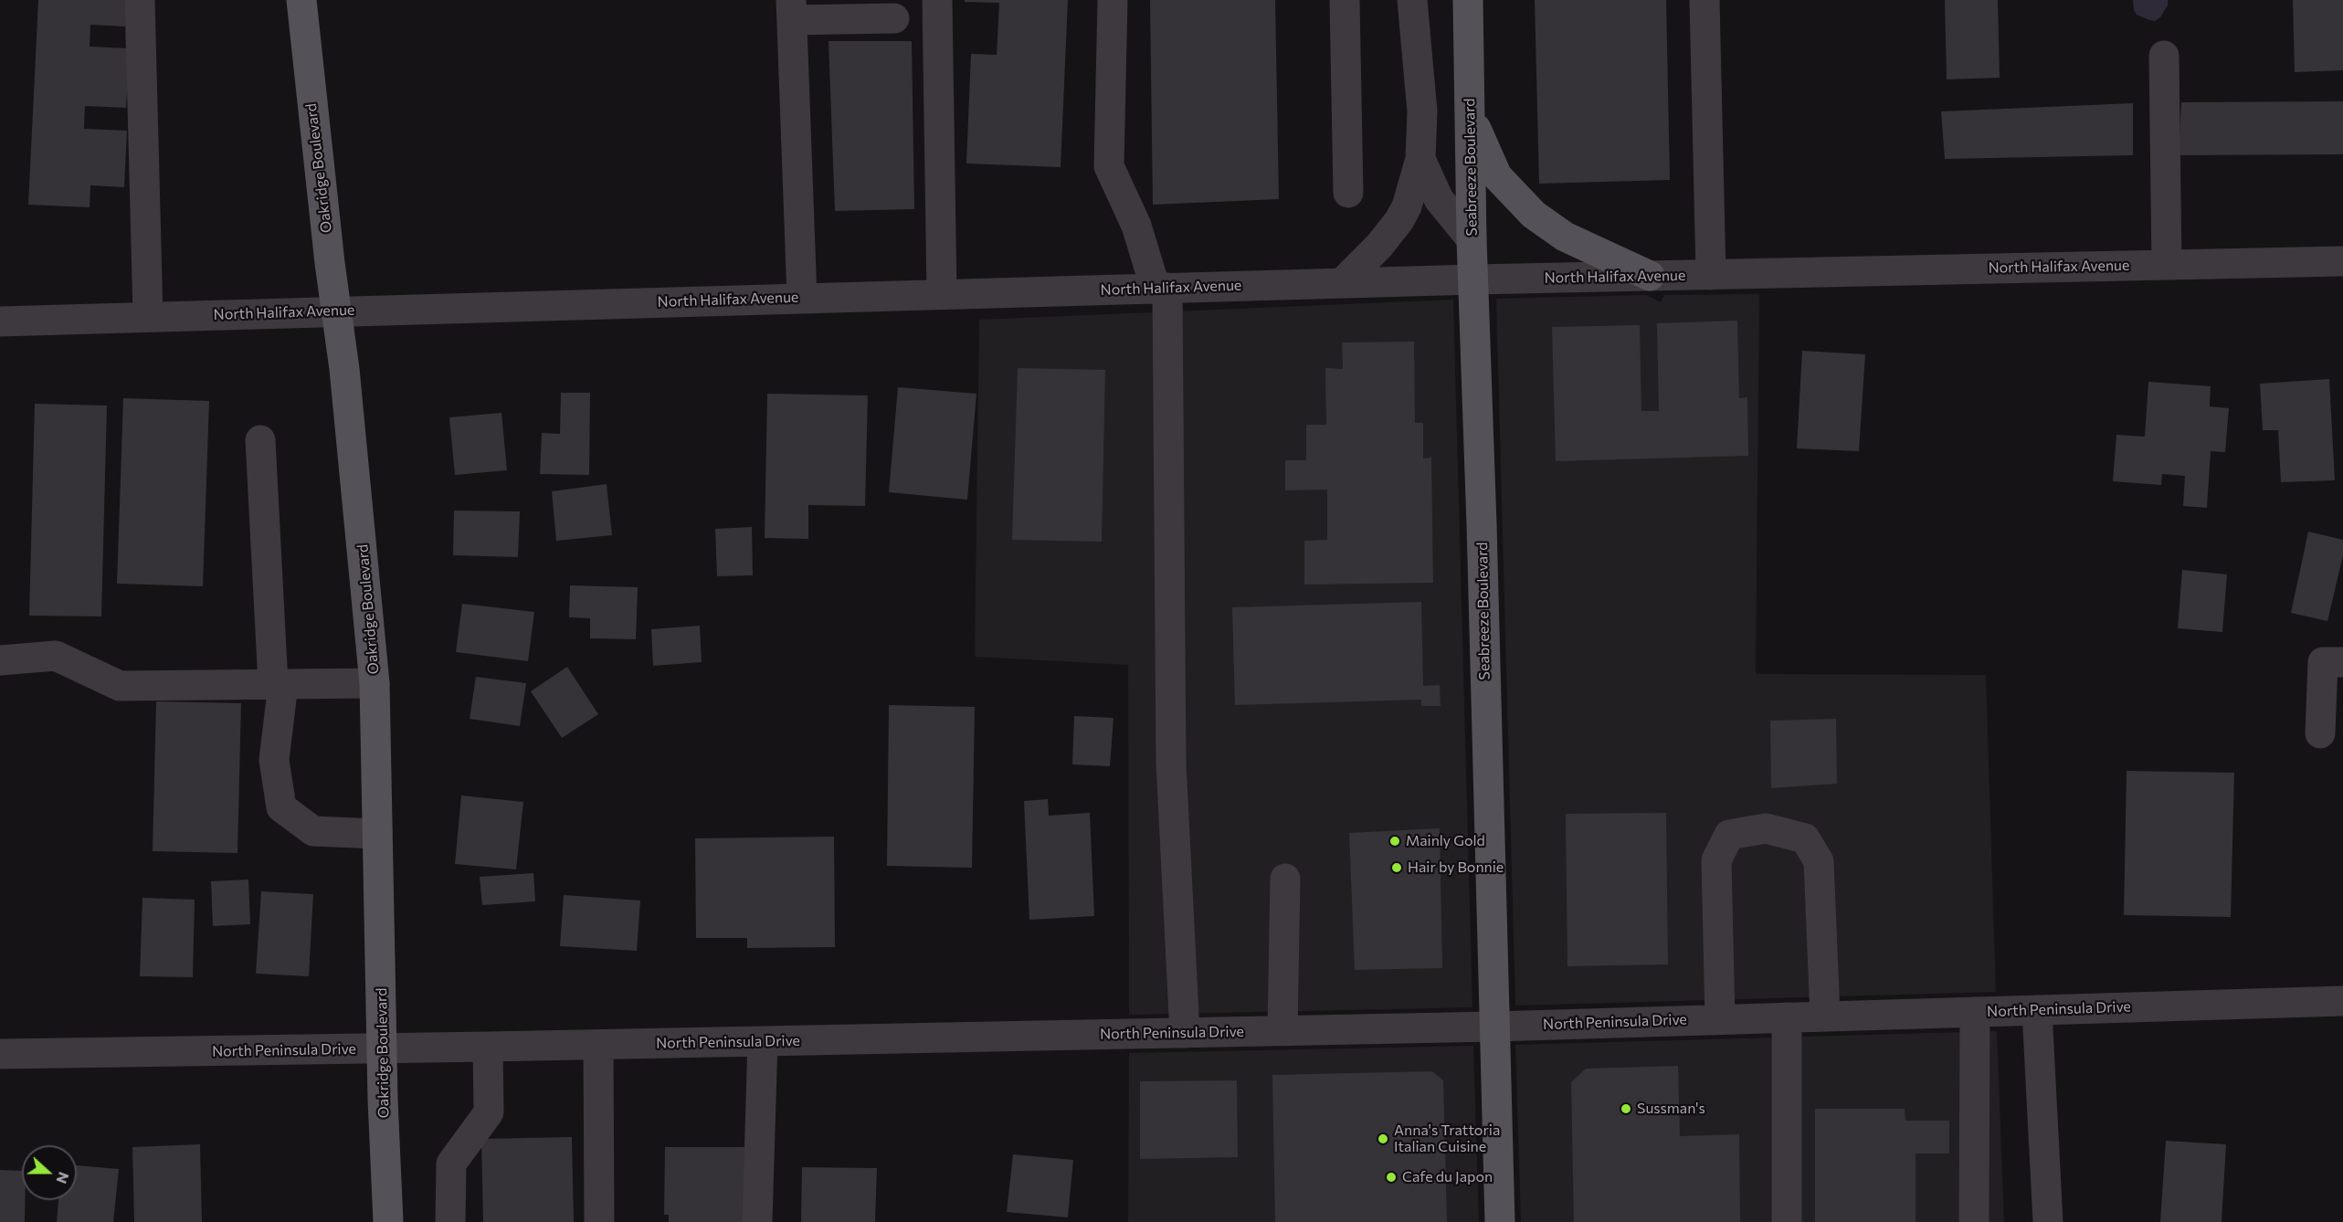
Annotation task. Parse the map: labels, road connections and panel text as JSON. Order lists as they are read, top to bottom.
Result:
{
  "streets": {
    "main road": ["Seabreeze Boulevard", "Oakridge Boulevard"],
    "street": ["North Halifax Avenue", "North Peninsula Drive"]
  },
  "crossings": [
    ["Seabreeze Boulevard", "North Halifax Avenue"],
    ["Seabreeze Boulevard", "North Peninsula Drive"],
    ["Oakridge Boulevard", "North Halifax Avenue"],
    ["Oakridge Boulevard", "North Peninsula Drive"]
  ],
  "places": [
    "Mainly Gold",
    "Hair by Bonnie",
    "Sussman's",
    "Anna's Trattoria Italian Cuisine",
    "Cafe du Japon"
  ],
  "north": "right"
}
